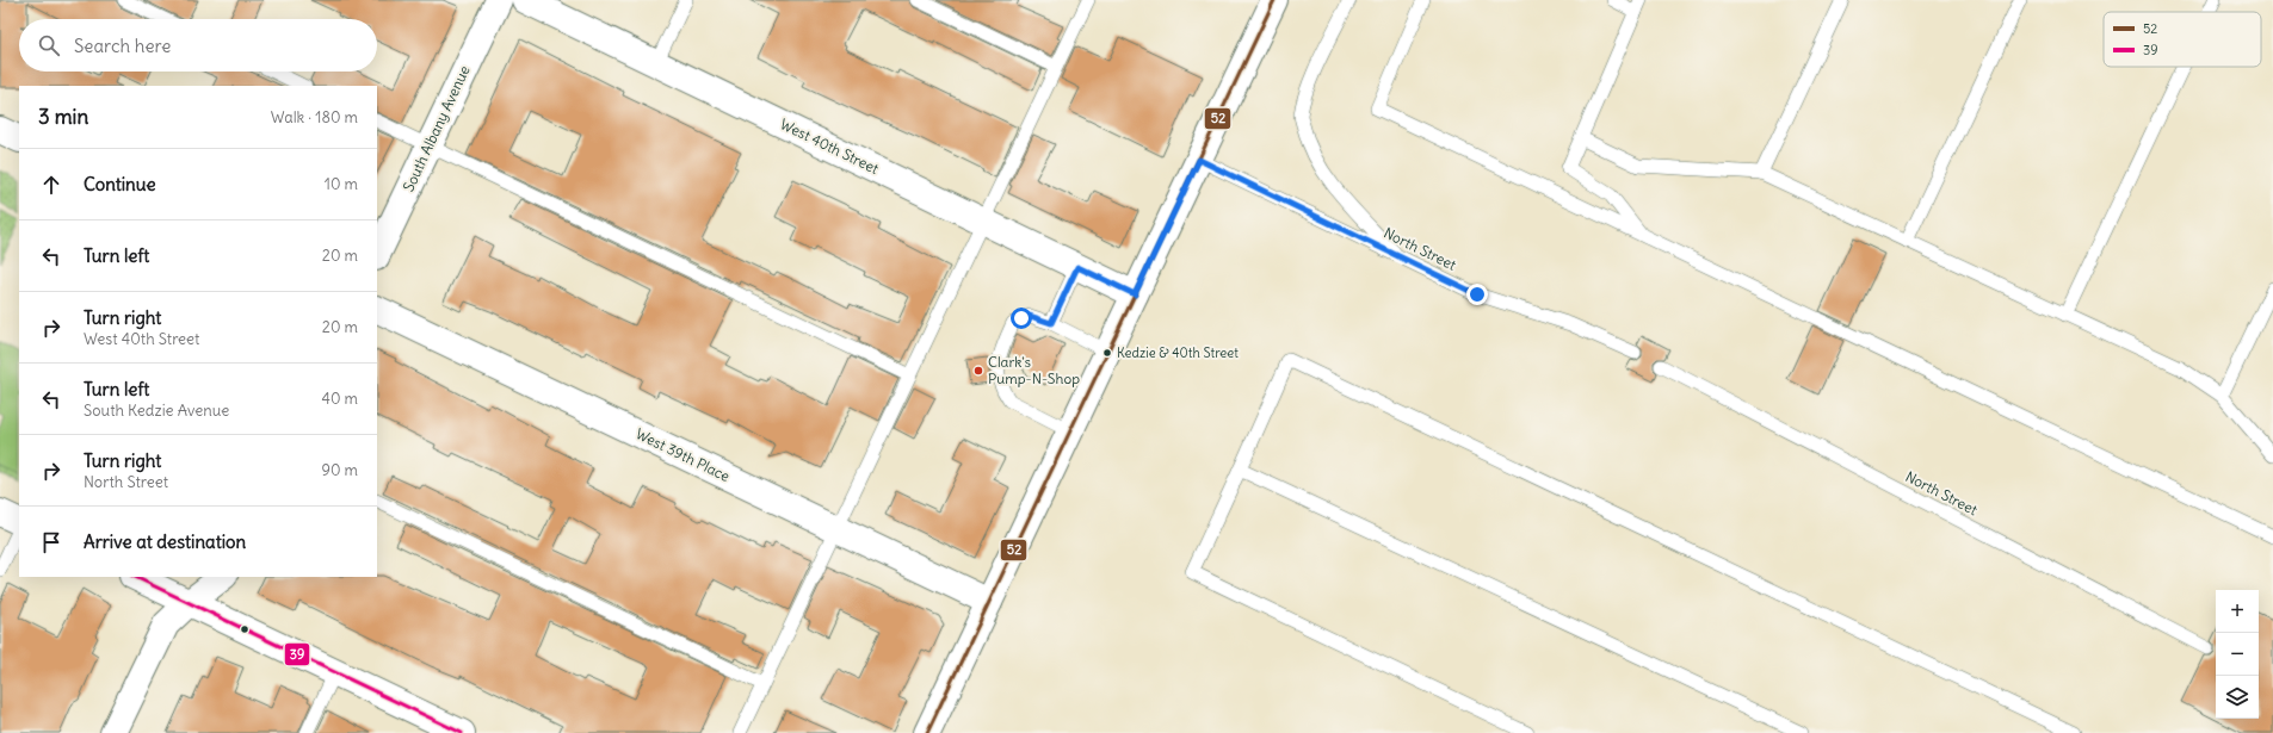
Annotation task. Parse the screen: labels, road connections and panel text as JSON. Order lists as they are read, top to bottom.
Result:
{
  "streets": {
    "street": ["South Albany Avenue", "West 40th Street", "West 39th Place"],
    "lane": ["North Street"]
  },
  "places": ["Kedzie & 40th Street", "Clark's Pump-N-Shop"],
  "lines": ["transit line 52", "transit line 39"],
  "legend": ["52", "39"],
  "page": {
    "search": "Search here",
    "heading": ["3 min", "Walk · 180 m"],
    "list": [
      ["Continue", "10 m"],
      ["Turn left", "20 m"],
      ["Turn right", "West 40th Street", "20 m"],
      ["Turn left", "South Kedzie Avenue", "40 m"],
      ["Turn right", "North Street", "90 m"],
      "Arrive at destination"
    ],
    "map_buttons": ["+", "−"]
  }
}
